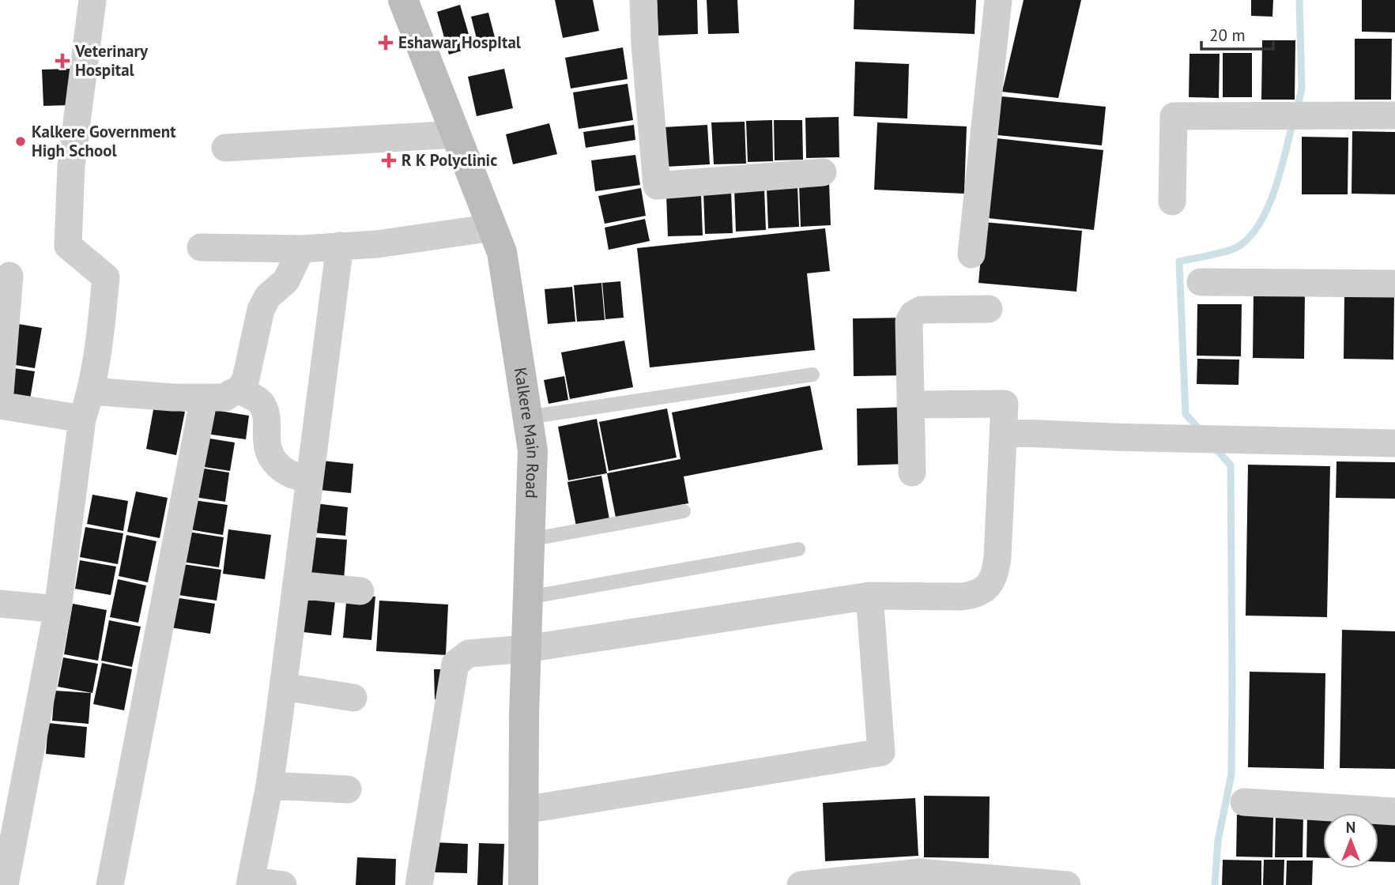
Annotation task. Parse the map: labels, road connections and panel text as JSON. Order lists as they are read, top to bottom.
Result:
{
  "streets": {
    "street": ["Kalkere Main Road"]
  },
  "places": {
    "health": ["Eshawar HospItal", "Veterinary Hospital", "R K Polyclinic"],
    "other": ["Kalkere Government High School"]
  },
  "scale_bar": "20 m",
  "north": "top"
}
